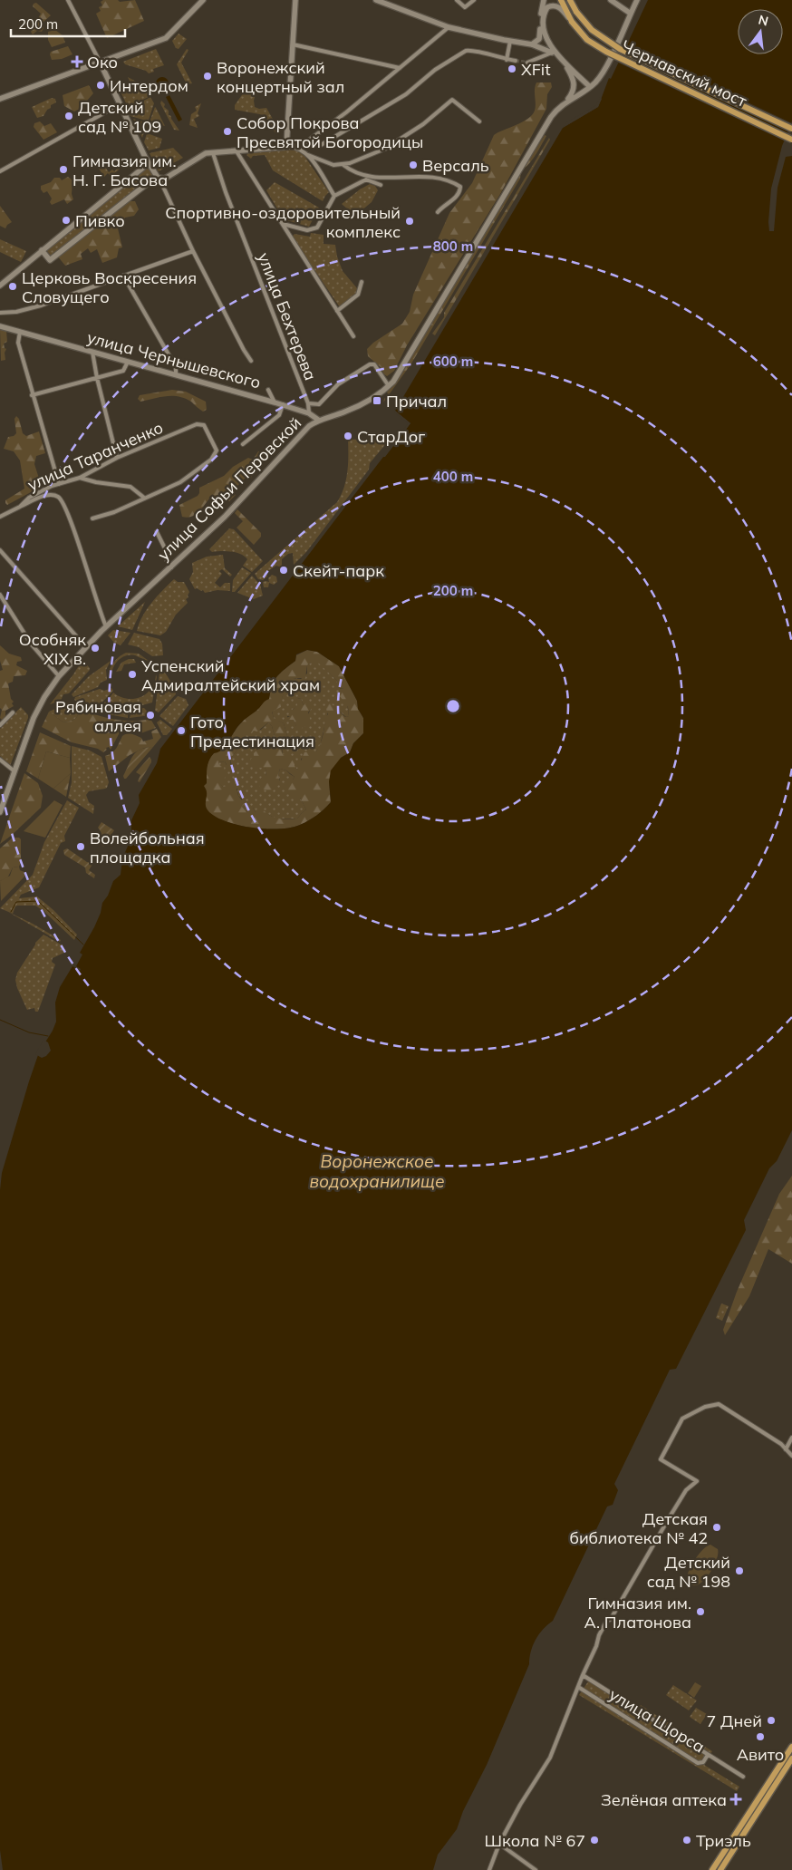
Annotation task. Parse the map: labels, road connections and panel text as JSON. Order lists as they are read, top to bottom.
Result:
{
  "streets": {
    "main road": ["Чернавский мост"],
    "street": [
      "улица Бехтерева",
      "улица Чернышевского",
      "улица Таранченко",
      "улица Софьи Перовской",
      "улица Щорса"
    ]
  },
  "crossings": [
    ["улица Бехтерева", "улица Чернышевского"],
    ["улица Чернышевского", "улица Софьи Перовской"]
  ],
  "water": ["Воронежское водохранилище"],
  "places": {
    "health": ["Око", "Зелёная аптека"],
    "other": [
      "XFit",
      "Воронежский концертный зал",
      "Интердом",
      "Детский сад № 109",
      "Собор Покрова Пресвятой Богородицы",
      "Версаль",
      "Гимназия им. Н. Г. Басова",
      "Пивко",
      "Спортивно-оздоровительный комплекс",
      "Церковь Воскресения Словущего",
      "СтарДог",
      "Скейт-парк",
      "Особняк XIX в.",
      "Успенский Адмиралтейский храм",
      "Рябиновая аллея",
      "Гото Предестинация",
      "Волейбольная площадка",
      "Детская библиотека № 42",
      "Детский сад № 198",
      "Гимназия им. А. Платонова",
      "7 Дней",
      "Авито",
      "Школа № 67",
      "Триэль"
    ],
    "transit": ["Причал"]
  },
  "scale_bar": "200 m",
  "north": "top",
  "rings": [
    "800 m",
    "600 m",
    "400 m",
    "200 m"
  ]
}
